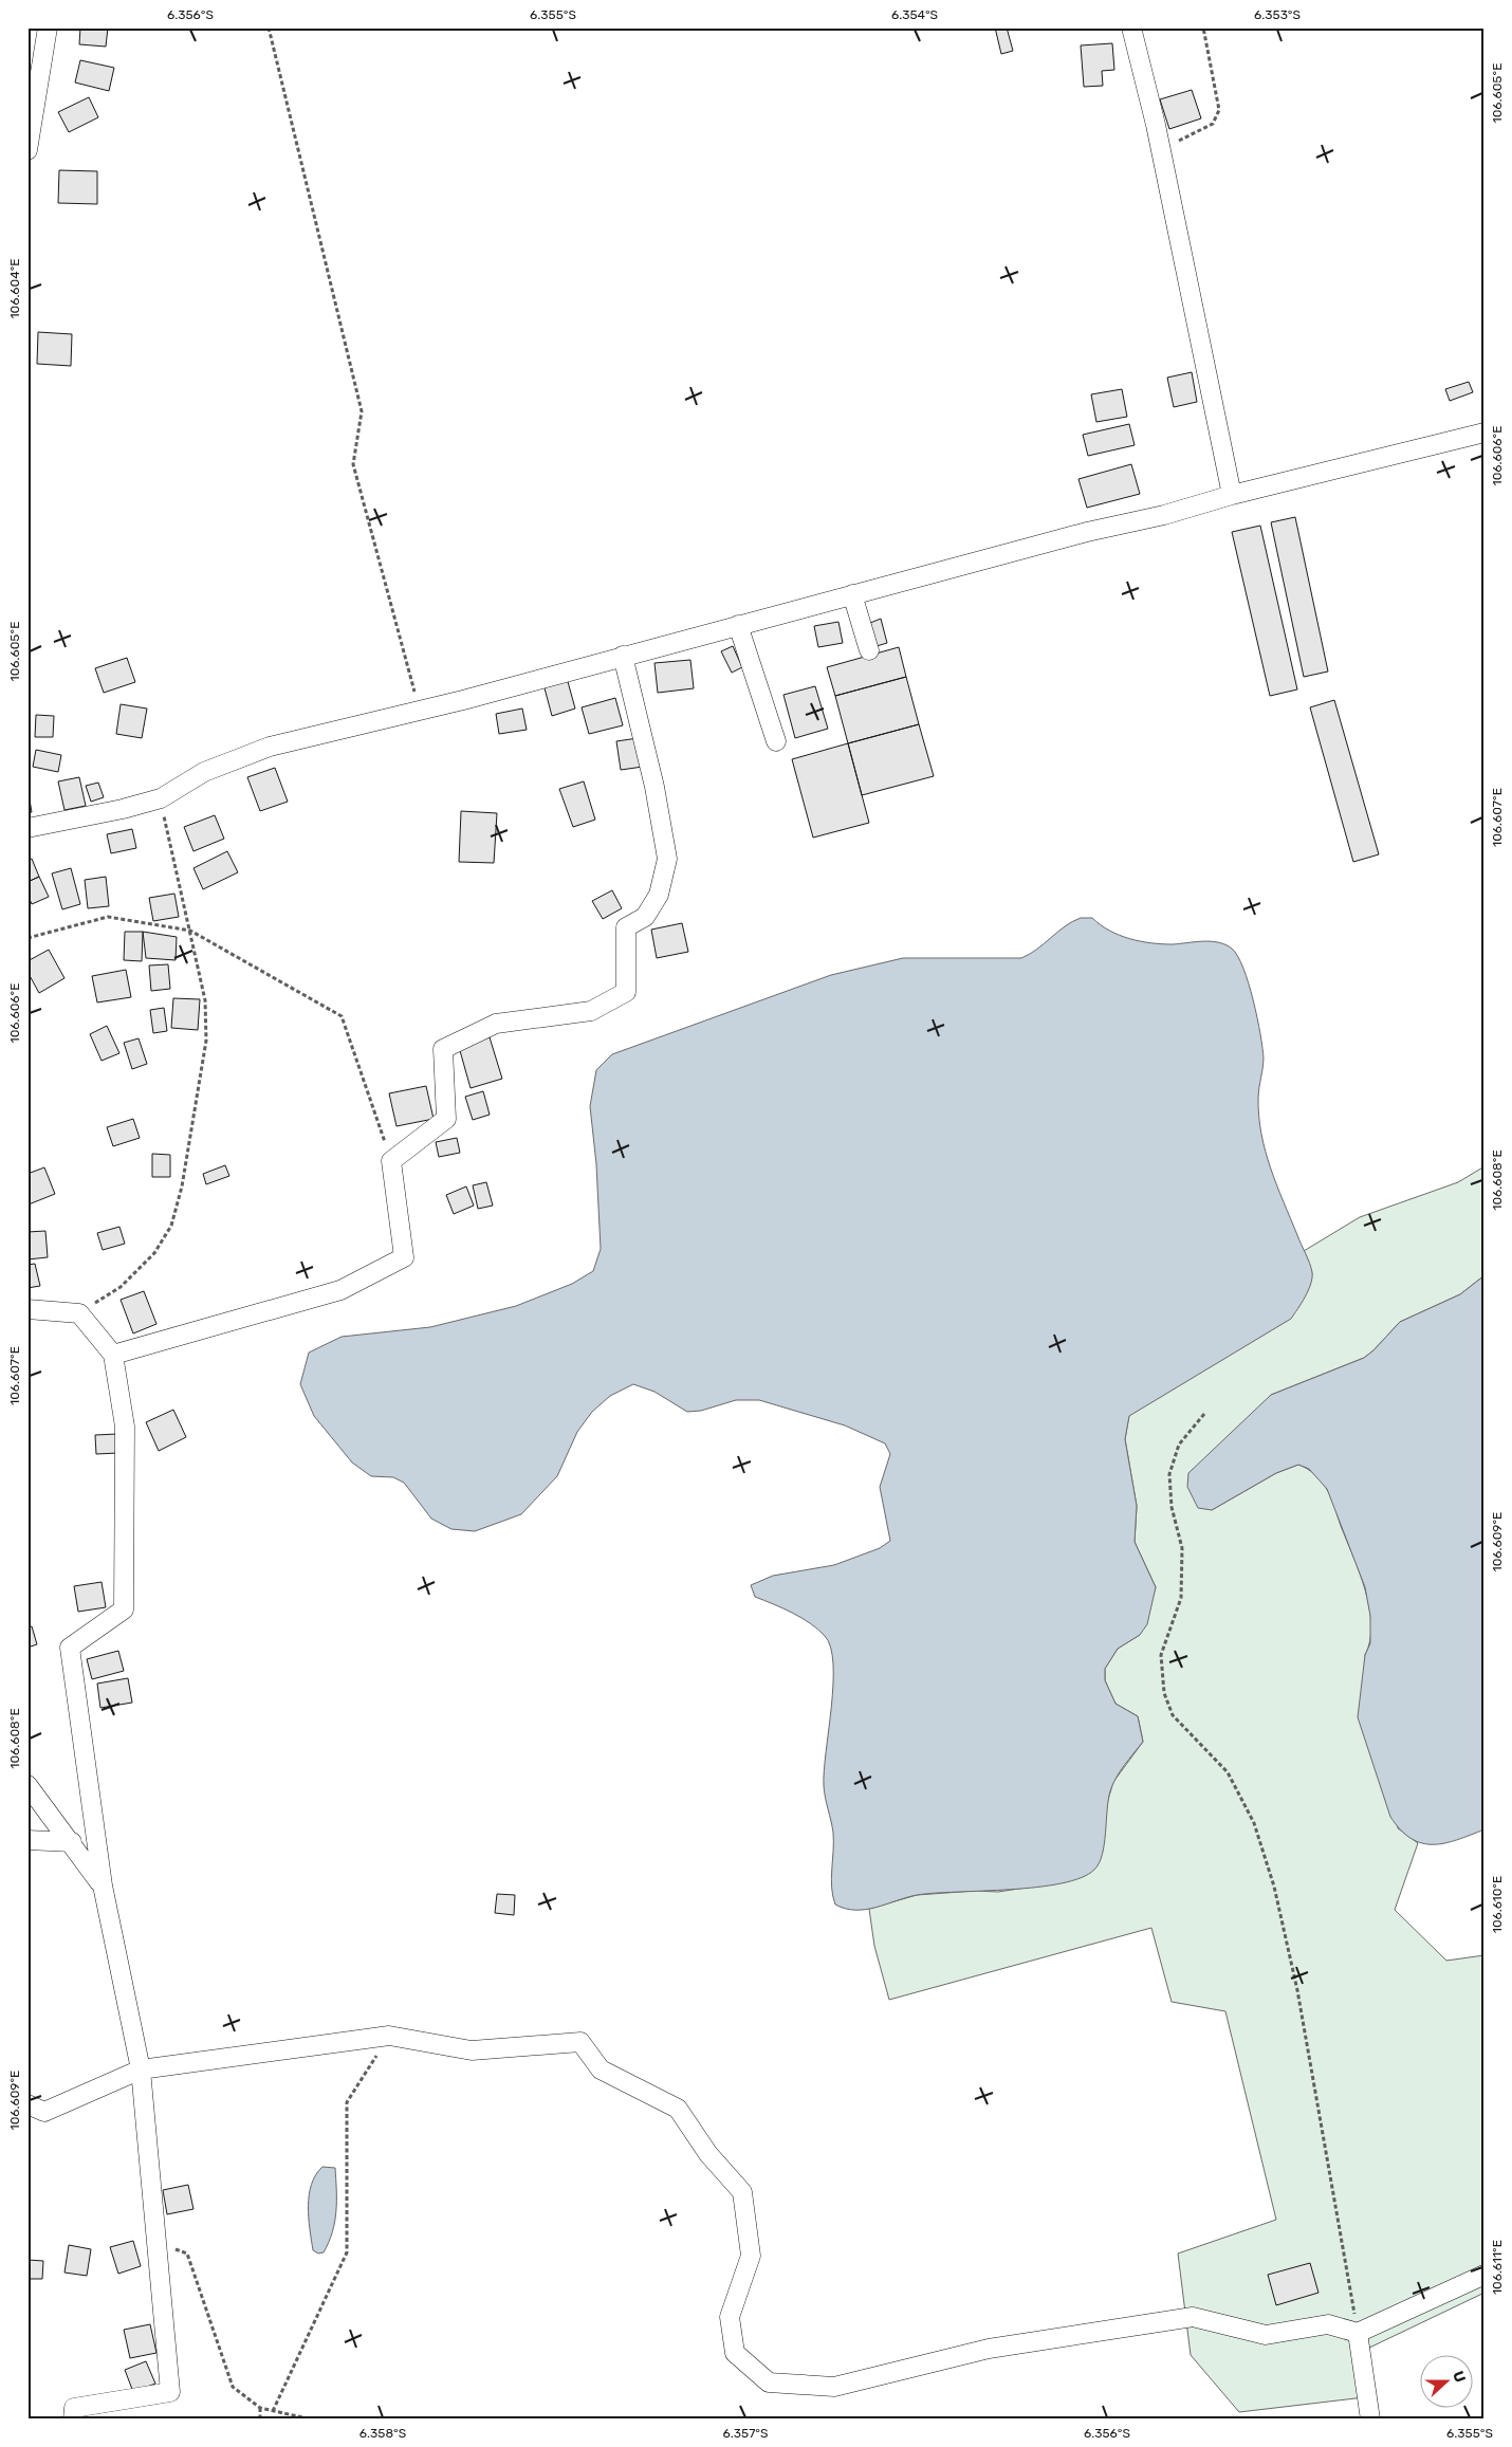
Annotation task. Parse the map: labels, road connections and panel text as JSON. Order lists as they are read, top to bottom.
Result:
{
  "north": "right",
  "coordinates": [
    "6.356°S",
    "6.355°S",
    "6.354°S",
    "6.353°S",
    "106.605°E",
    "106.604°E",
    "106.606°E",
    "106.607°E",
    "106.608°E",
    "106.609°E",
    "106.610°E",
    "106.611°E",
    "6.358°S",
    "6.357°S"
  ]
}
